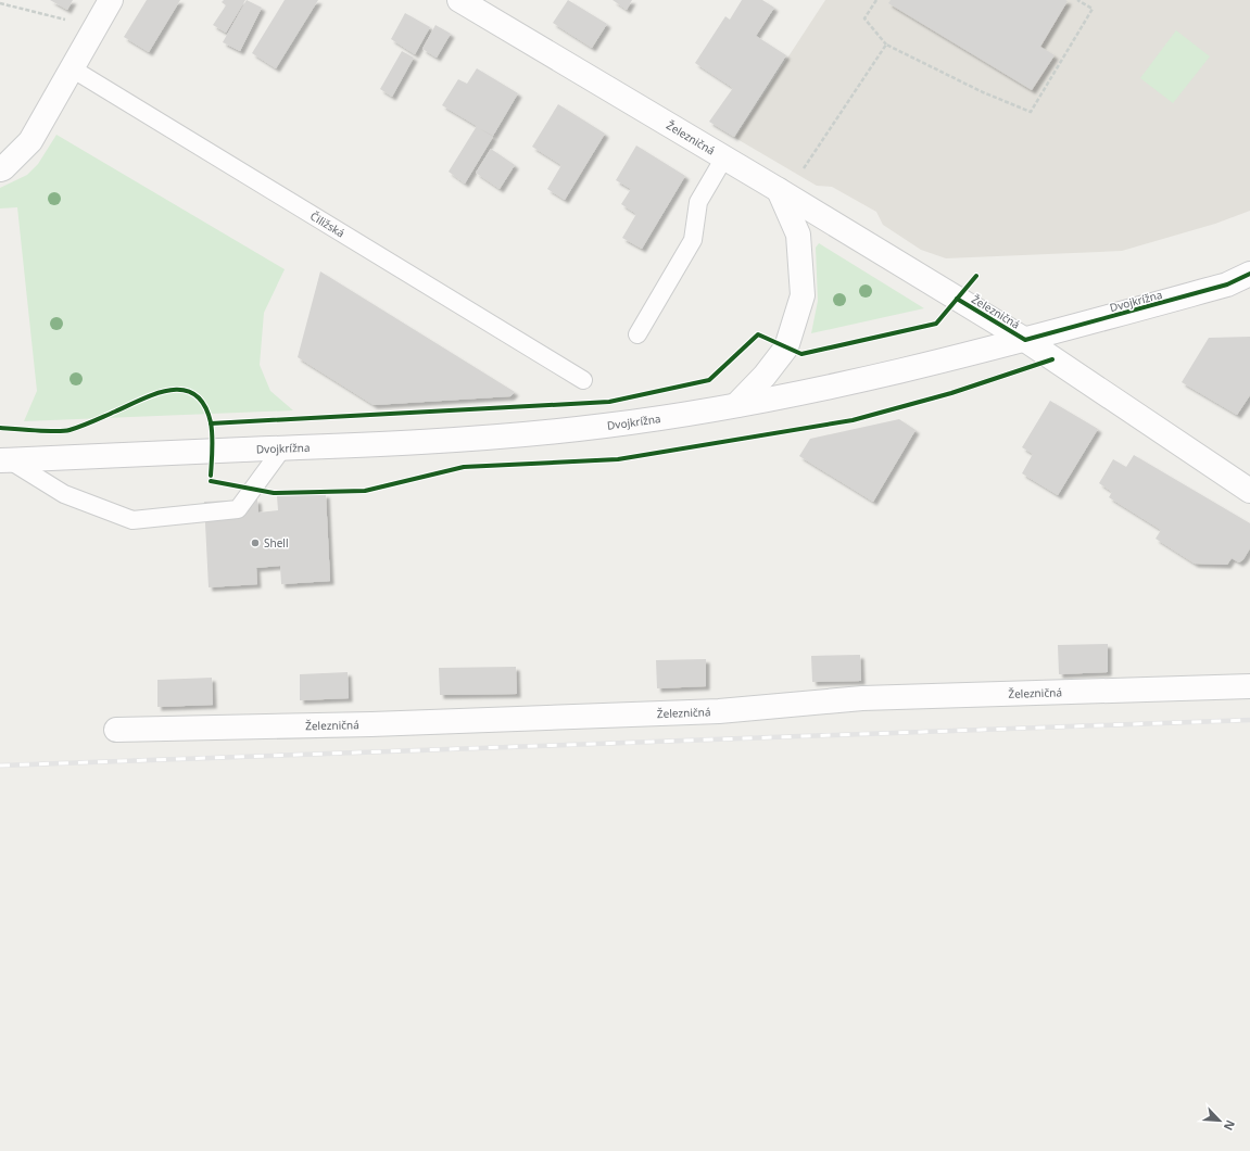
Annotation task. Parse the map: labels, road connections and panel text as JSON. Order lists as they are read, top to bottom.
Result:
{
  "streets": {
    "street": ["Železničná", "Dvojkrížna"],
    "lane": ["Čiližská"]
  },
  "crossings": [
    ["Železničná", "Dvojkrížna"]
  ],
  "places": ["Shell"],
  "north": "bottom right"
}
